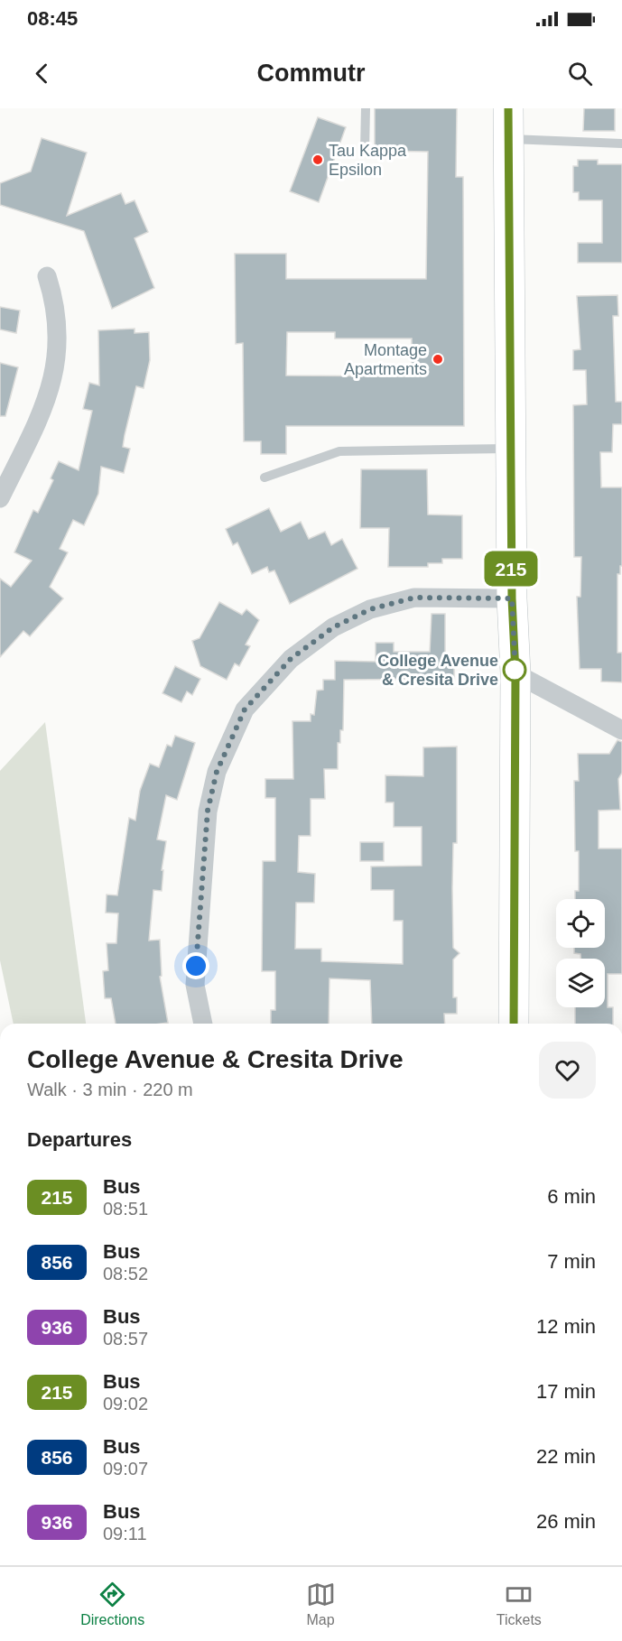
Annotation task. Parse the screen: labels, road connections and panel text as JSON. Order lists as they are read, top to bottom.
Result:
{
  "places": ["Tau Kappa Epsilon", "Montage Apartments", "College Avenue & Cresita Drive"],
  "lines": ["bus line 215"],
  "page": {
    "status": "08:45",
    "header": "Commutr",
    "on_map": "215",
    "heading": [
      ["College Avenue & Cresita Drive", "Walk · 3 min · 220 m"],
      "Departures"
    ],
    "list": [
      {
        "mark": "215",
        "name": "Bus",
        "note": "08:51",
        "value": "6 min"
      },
      {
        "mark": "856",
        "name": "Bus",
        "note": "08:52",
        "value": "7 min"
      },
      {
        "mark": "936",
        "name": "Bus",
        "note": "08:57",
        "value": "12 min"
      },
      {
        "mark": "215",
        "name": "Bus",
        "note": "09:02",
        "value": "17 min"
      },
      {
        "mark": "856",
        "name": "Bus",
        "note": "09:07",
        "value": "22 min"
      },
      {
        "mark": "936",
        "name": "Bus",
        "note": "09:11",
        "value": "26 min"
      }
    ],
    "tabs": ["Directions", "Map", "Tickets"]
  }
}
